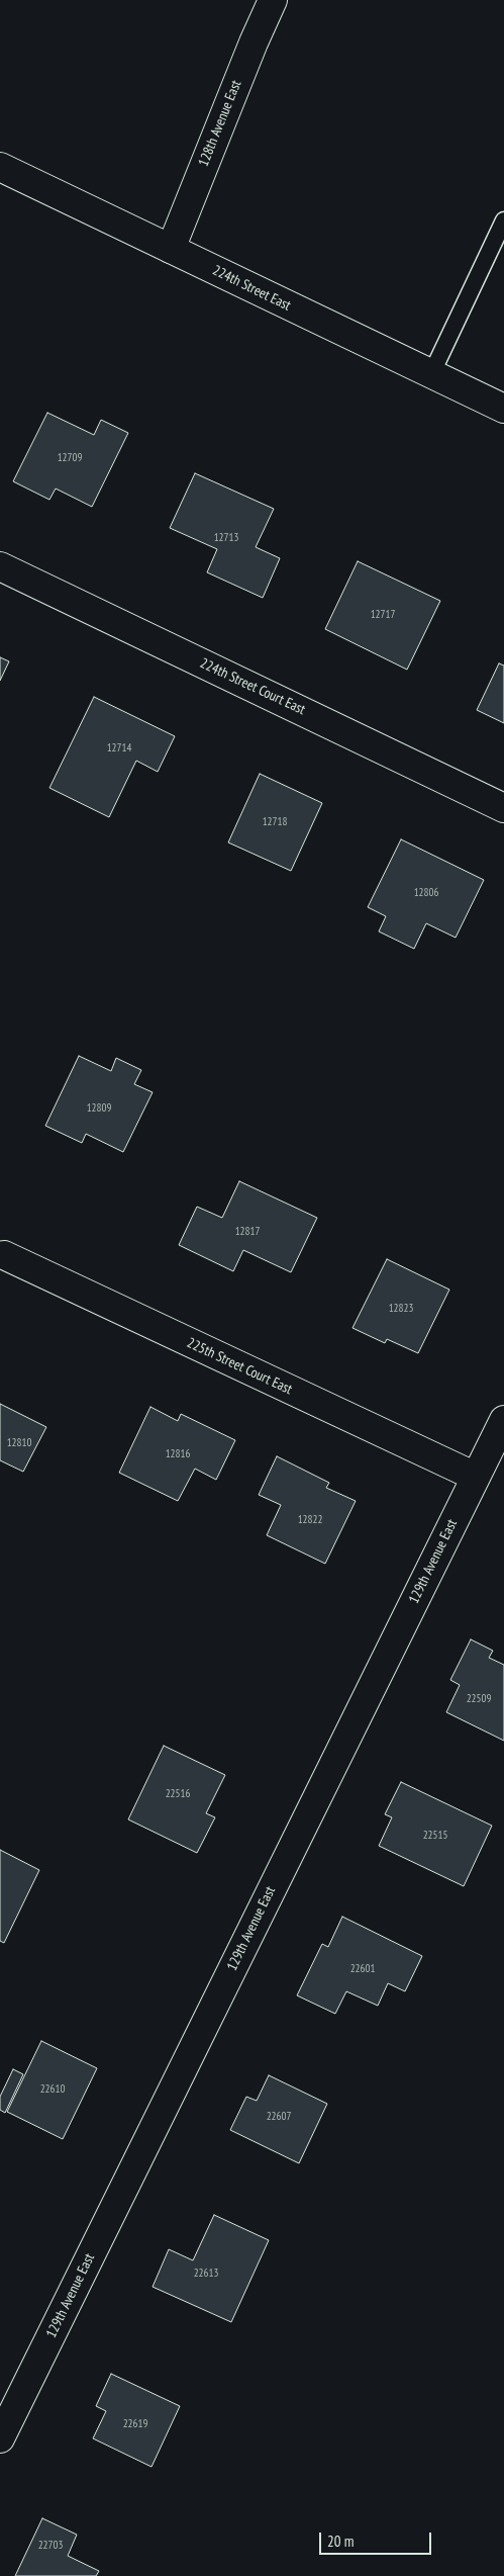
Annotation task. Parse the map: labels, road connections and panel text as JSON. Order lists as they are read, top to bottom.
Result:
{
  "streets": {
    "street": [
      "128th Avenue East",
      "224th Street East",
      "224th Street Court East",
      "225th Street Court East",
      "129th Avenue East"
    ]
  },
  "crossings": [
    ["128th Avenue East", "224th Street East"],
    ["225th Street Court East", "129th Avenue East"]
  ],
  "house_numbers": [
    "12709",
    "12713",
    "12717",
    "12714",
    "12718",
    "12806",
    "12809",
    "12817",
    "12823",
    "12810",
    "12816",
    "12822",
    "22509",
    "22516",
    "22515",
    "22601",
    "22610",
    "22607",
    "22613",
    "22619",
    "22703"
  ],
  "scale_bar": "20 m"
}
